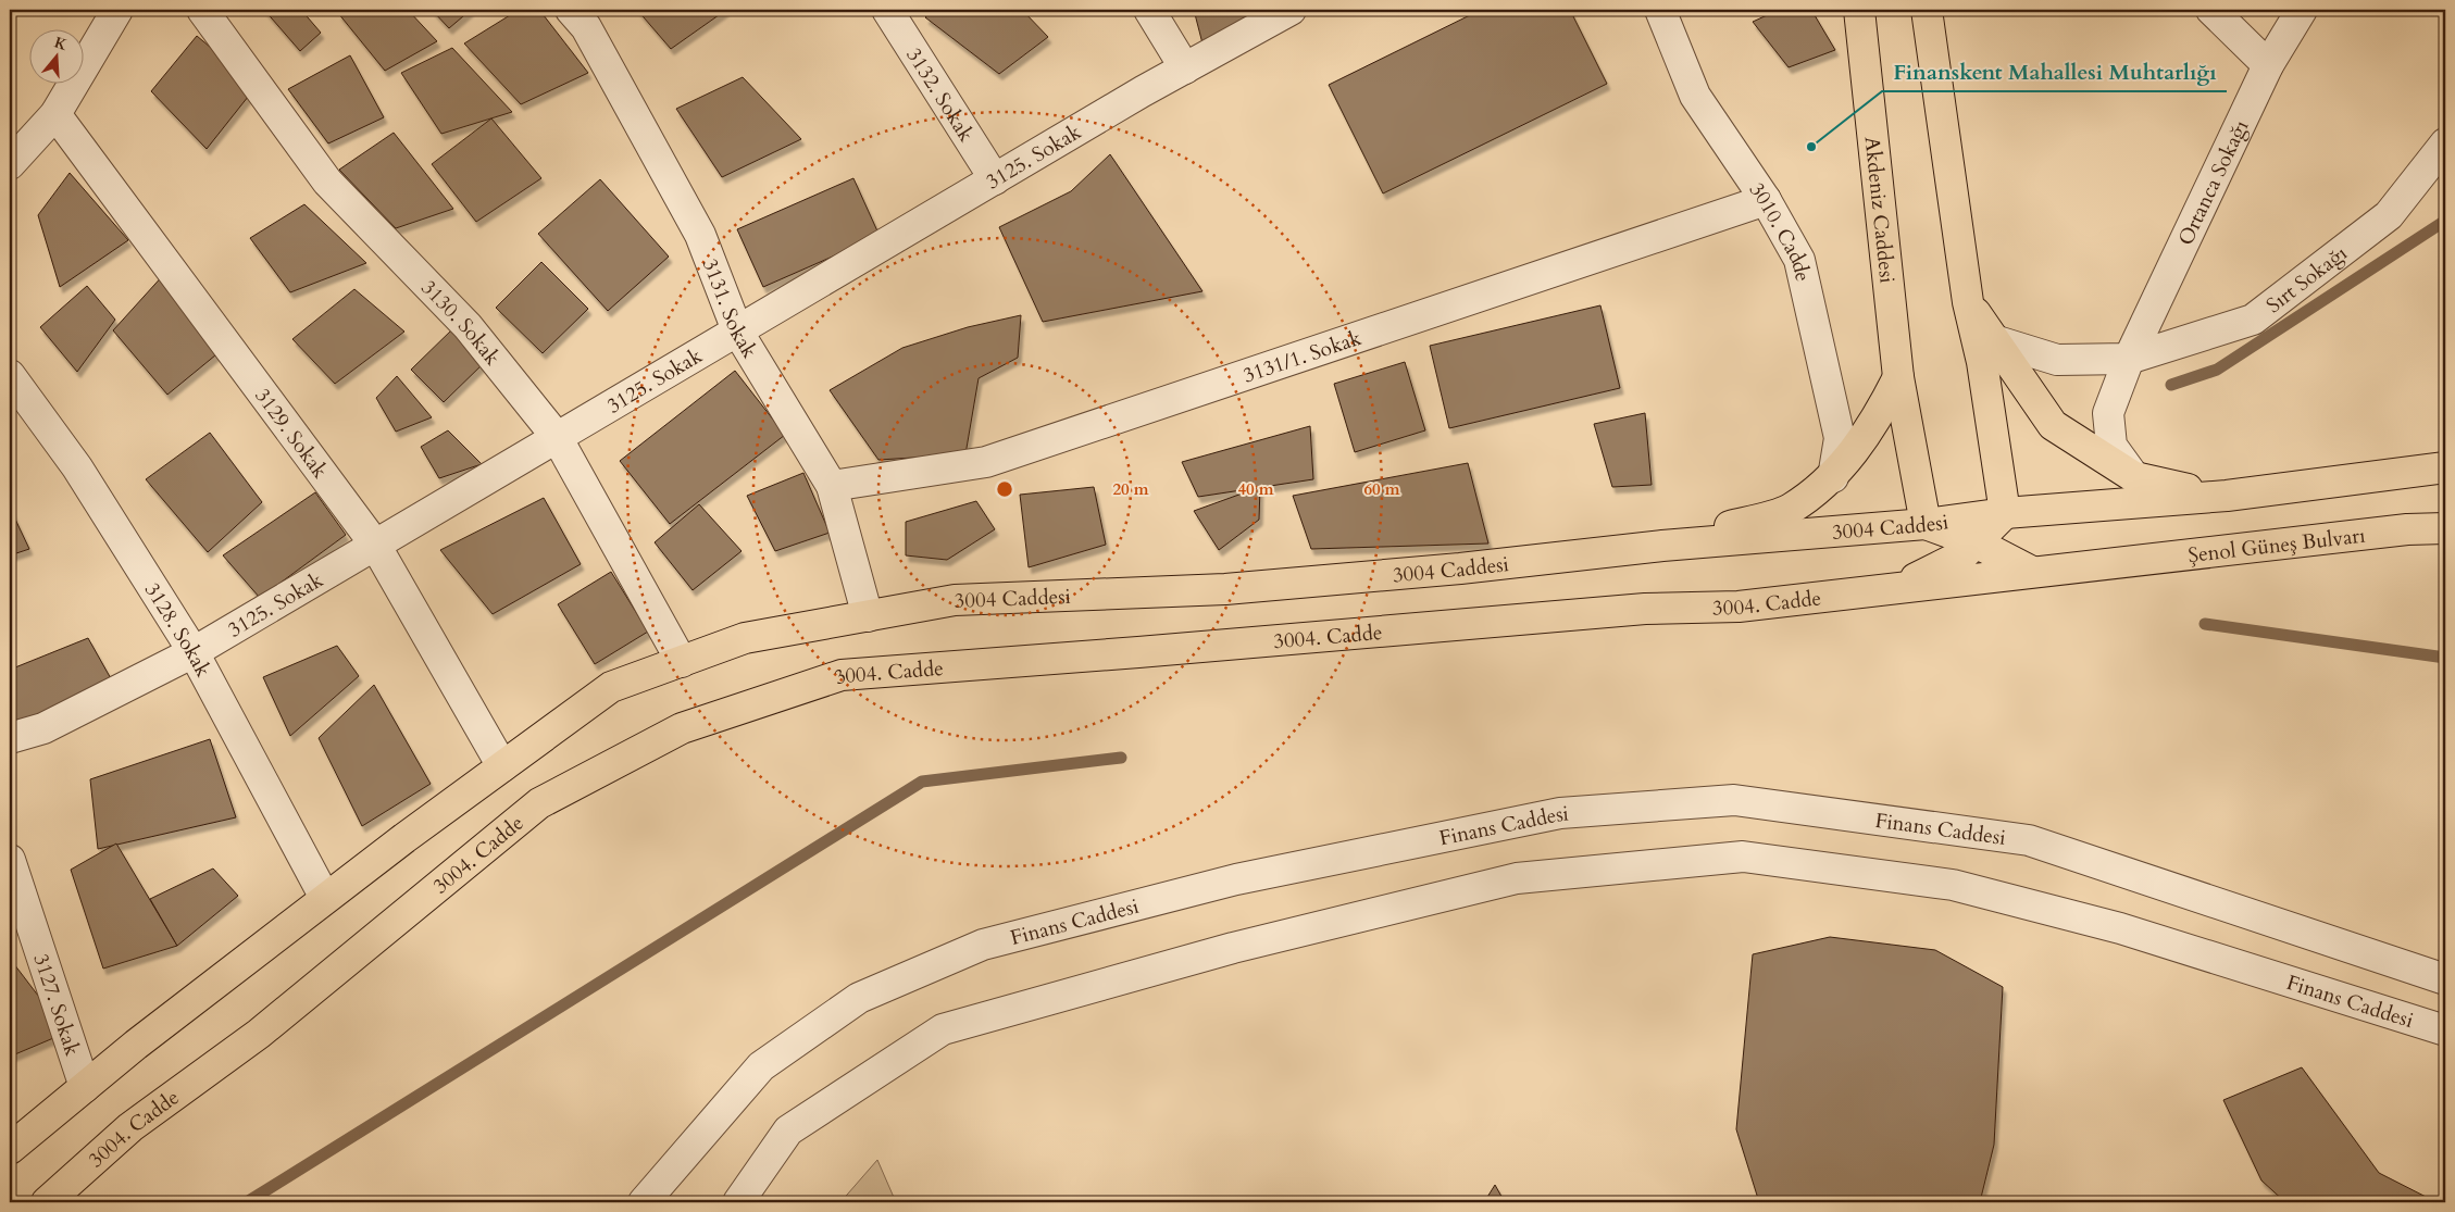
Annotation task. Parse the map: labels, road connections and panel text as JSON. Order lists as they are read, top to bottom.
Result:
{
  "streets": {
    "main road": [
      "Akdeniz Caddesi",
      "3004 Caddesi",
      "Şenol Güneş Bulvarı",
      "3004. Cadde"
    ],
    "street": [
      "3132. Sokak",
      "3125. Sokak",
      "Ortanca Sokağı",
      "3010. Cadde",
      "Sırt Sokağı",
      "3131. Sokak",
      "3130. Sokak",
      "3131/1. Sokak",
      "3129. Sokak",
      "3128. Sokak",
      "Finans Caddesi",
      "3127. Sokak"
    ]
  },
  "crossings": [
    ["3132. Sokak", "3125. Sokak"],
    ["3125. Sokak", "3131. Sokak"],
    ["3125. Sokak", "3130. Sokak"],
    ["3125. Sokak", "3129. Sokak"],
    ["3125. Sokak", "3128. Sokak"],
    ["Ortanca Sokağı", "Sırt Sokağı"],
    ["Akdeniz Caddesi", "3004 Caddesi"],
    ["3010. Cadde", "3131/1. Sokak"],
    ["3131. Sokak", "3131/1. Sokak"],
    ["3131. Sokak", "3004 Caddesi"],
    ["3130. Sokak", "3004 Caddesi"]
  ],
  "places": ["Finanskent Mahallesi Muhtarlığı"],
  "north": "top",
  "rings": ["20 m", "40 m", "60 m"]
}
